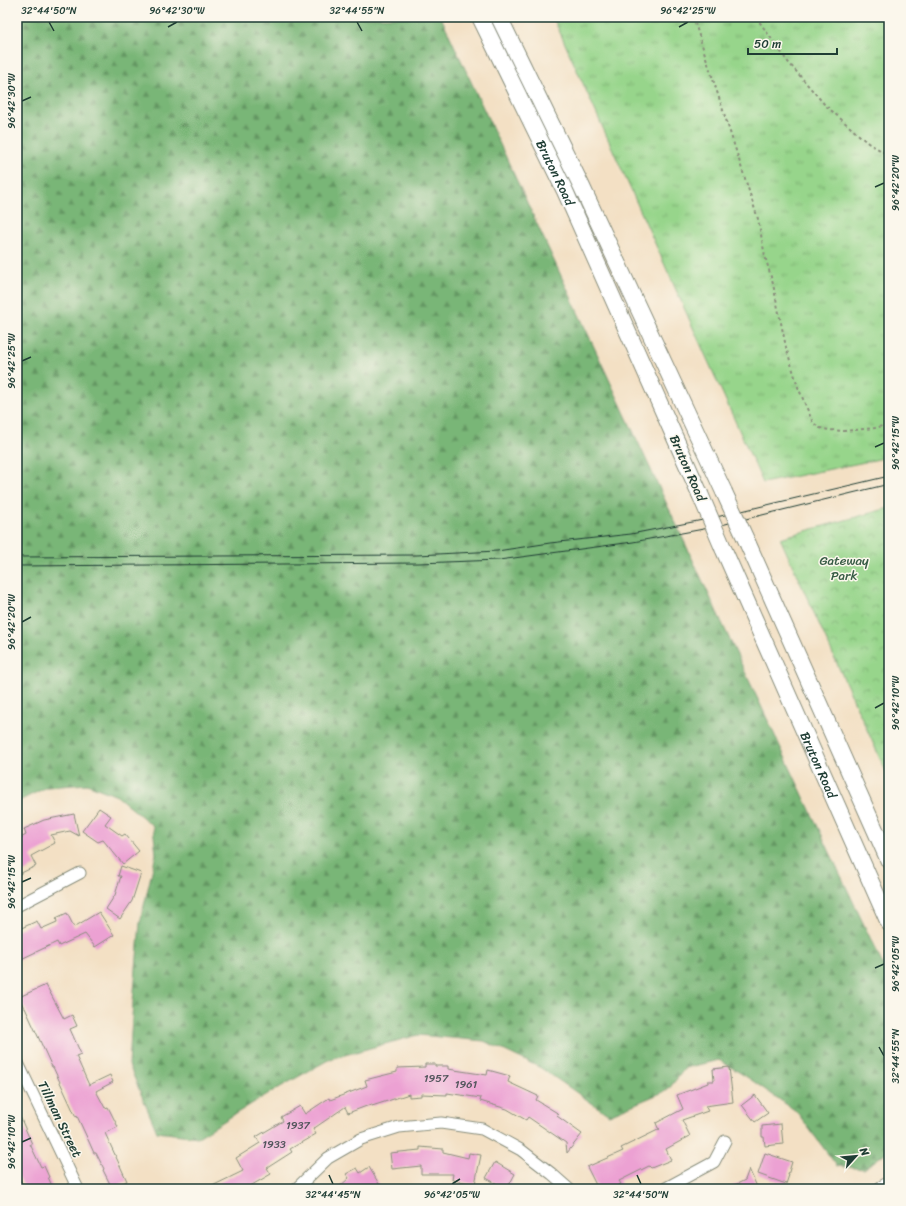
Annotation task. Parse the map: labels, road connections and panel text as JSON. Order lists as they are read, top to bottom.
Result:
{
  "streets": {
    "main road": ["Bruton Road"],
    "street": ["Tillman Street"]
  },
  "parks": ["Gateway Park"],
  "house_numbers": [
    "1957",
    "1961",
    "1937",
    "1933"
  ],
  "scale_bar": "50 m",
  "north": "top right",
  "coordinates": [
    "32°44'50\"N",
    "96°42'30\"W",
    "32°44'55\"N",
    "96°42'25\"W",
    "96°42'20\"W",
    "96°42'15\"W",
    "96°42'10\"W",
    "96°42'05\"W",
    "32°44'45\"N"
  ]
}
